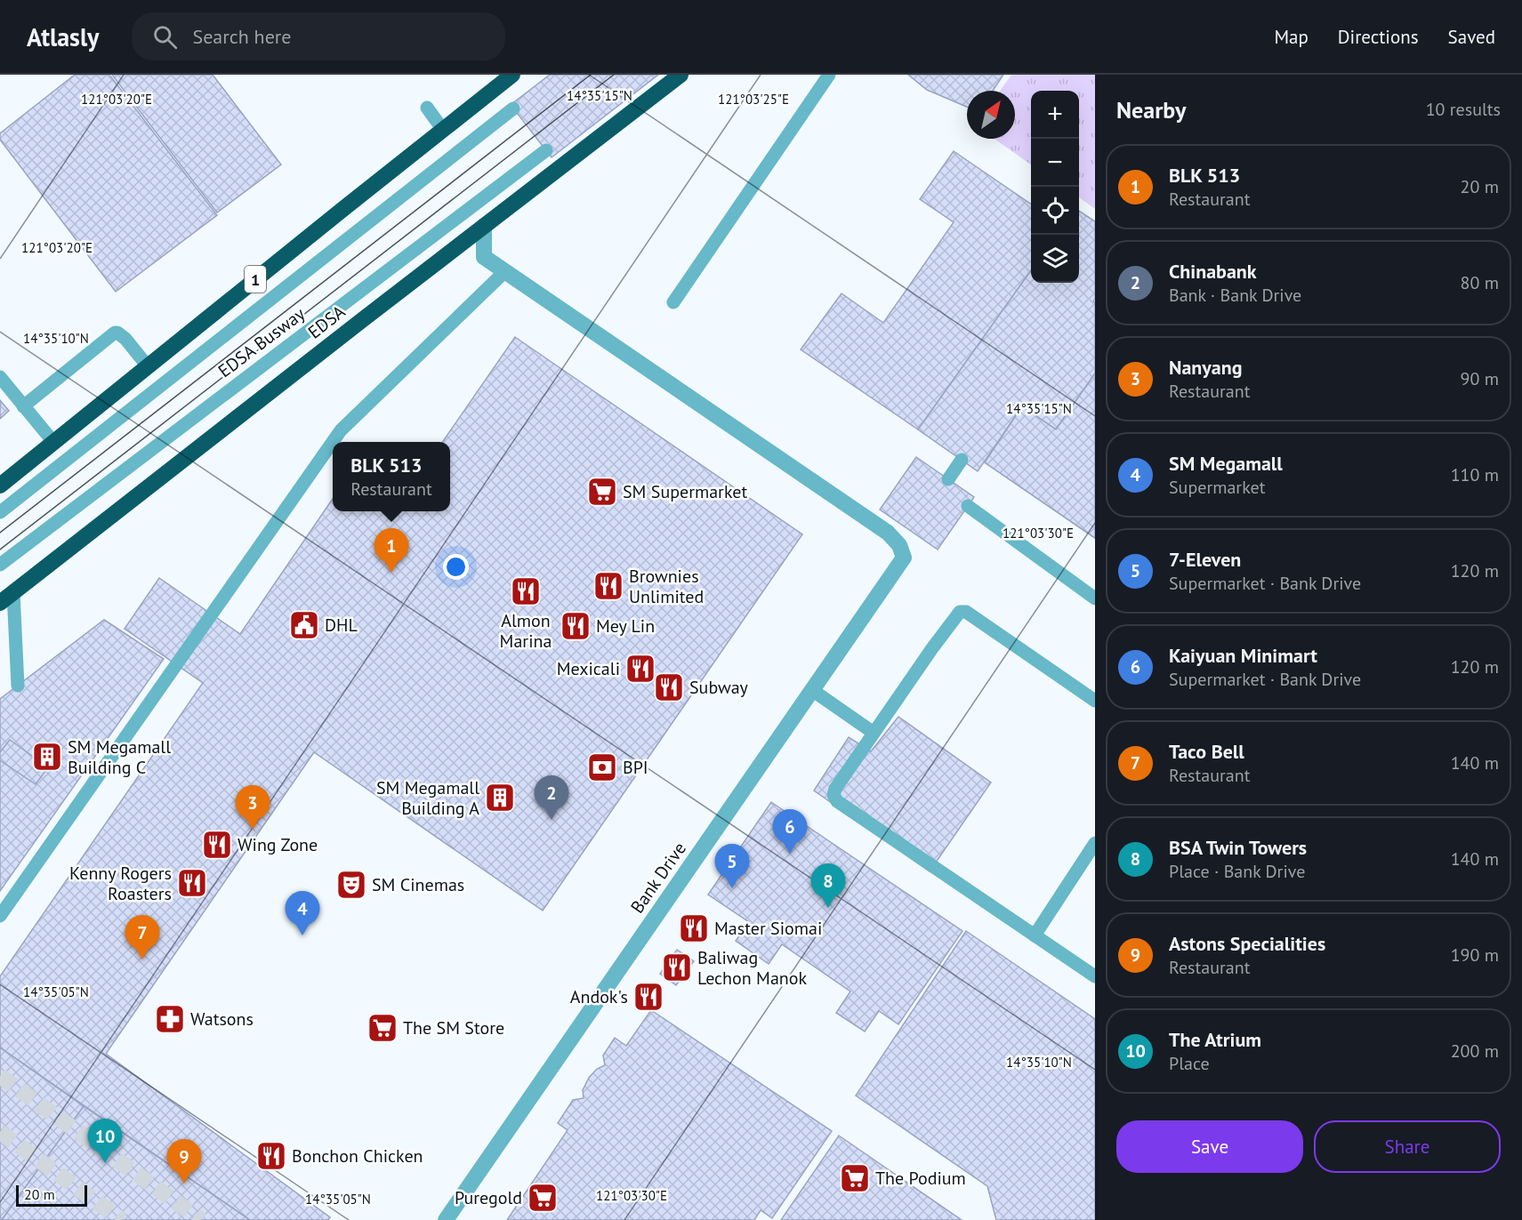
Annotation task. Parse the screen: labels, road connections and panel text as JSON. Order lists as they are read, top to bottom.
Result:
{
  "streets": {
    "highway": ["1", "EDSA"],
    "street": ["Bank Drive"],
    "lane": ["EDSA Busway"]
  },
  "places": {
    "supermarket": [
      "SM Supermarket",
      "The SM Store",
      "The Podium",
      "Puregold"
    ],
    "restaurant": [
      "Brownies Unlimited",
      "Almon Marina",
      "Mey Lin",
      "Mexicali",
      "Subway",
      "Wing Zone",
      "Kenny Rogers Roasters",
      "Master Siomai",
      "Baliwag Lechon Manok",
      "Andok's",
      "Bonchon Chicken"
    ],
    "public building": ["DHL"],
    "building": ["SM Megamall Building C", "SM Megamall Building A"],
    "bank": ["BPI"],
    "theatre": ["SM Cinemas"],
    "pharmacy": ["Watsons"]
  },
  "scale_bar": "20 m",
  "north": "top right",
  "page": {
    "header": "Atlasly",
    "search": "Search here",
    "nav": ["Map", "Directions", "Saved"],
    "heading": ["Nearby", "10 results"],
    "map_buttons": ["+", "−"],
    "list": [
      {
        "mark": "1",
        "name": "BLK 513",
        "note": "Restaurant",
        "value": "20 m"
      },
      {
        "mark": "2",
        "name": "Chinabank",
        "note": "Bank · Bank Drive",
        "value": "80 m"
      },
      {
        "mark": "3",
        "name": "Nanyang",
        "note": "Restaurant",
        "value": "90 m"
      },
      {
        "mark": "4",
        "name": "SM Megamall",
        "note": "Supermarket",
        "value": "110 m"
      },
      {
        "mark": "5",
        "name": "7-Eleven",
        "note": "Supermarket · Bank Drive",
        "value": "120 m"
      },
      {
        "mark": "6",
        "name": "Kaiyuan Minimart",
        "note": "Supermarket · Bank Drive",
        "value": "120 m"
      },
      {
        "mark": "7",
        "name": "Taco Bell",
        "note": "Restaurant",
        "value": "140 m"
      },
      {
        "mark": "8",
        "name": "BSA Twin Towers",
        "note": "Place · Bank Drive",
        "value": "140 m"
      },
      {
        "mark": "9",
        "name": "Astons Specialities",
        "note": "Restaurant",
        "value": "190 m"
      },
      {
        "mark": "10",
        "name": "The Atrium",
        "note": "Place",
        "value": "200 m"
      }
    ],
    "popup": ["BLK 513", "Restaurant"],
    "pins": [
      "1",
      "2",
      "3",
      "6",
      "5",
      "8",
      "4",
      "7",
      "10",
      "9"
    ],
    "buttons": ["Save", "Share"],
    "scale": "20 m"
  },
  "coordinates": [
    "14°35'15\"N",
    "121°03'25\"E",
    "121°03'20\"E",
    "14°35'10\"N",
    "121°03'30\"E",
    "14°35'05\"N"
  ]
}
